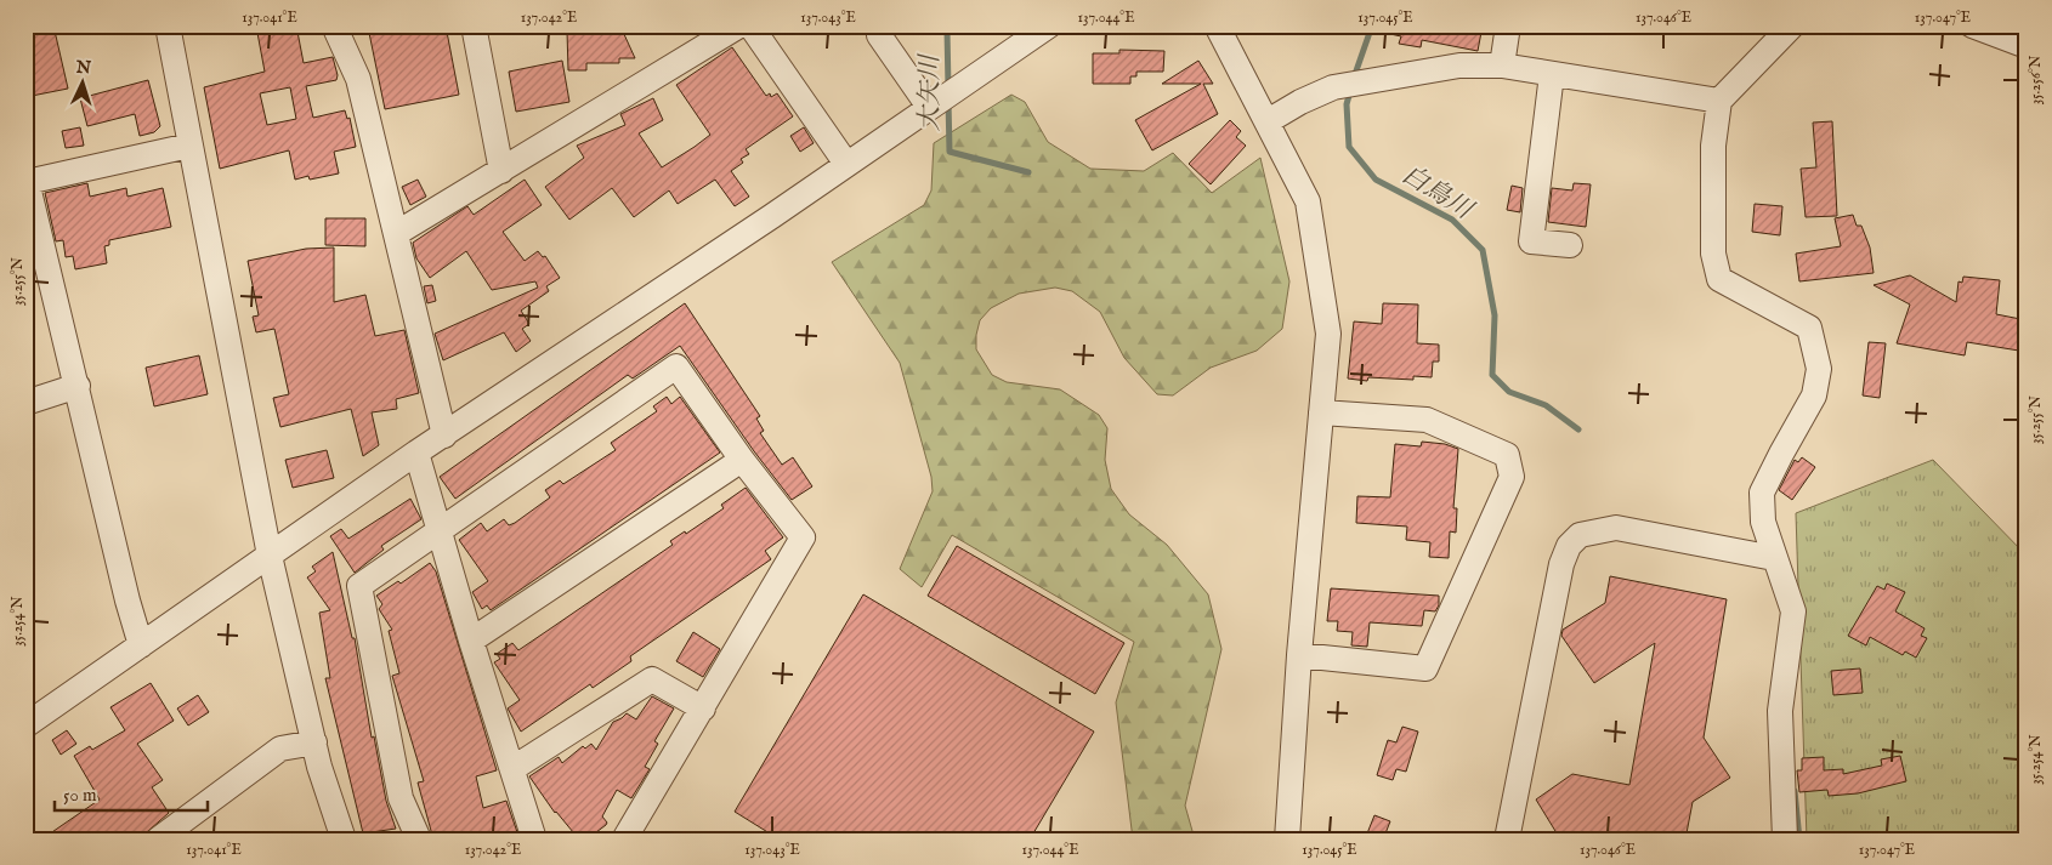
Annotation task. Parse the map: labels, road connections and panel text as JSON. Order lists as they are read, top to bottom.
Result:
{
  "water": ["大矢川", "白鳥川"],
  "scale_bar": "50 m",
  "north": "top",
  "coordinates": [
    "137.041°E",
    "137.042°E",
    "137.043°E",
    "137.044°E",
    "137.045°E",
    "137.046°E",
    "137.047°E",
    "35.256°N",
    "35.255°N",
    "35.254°N"
  ]
}
